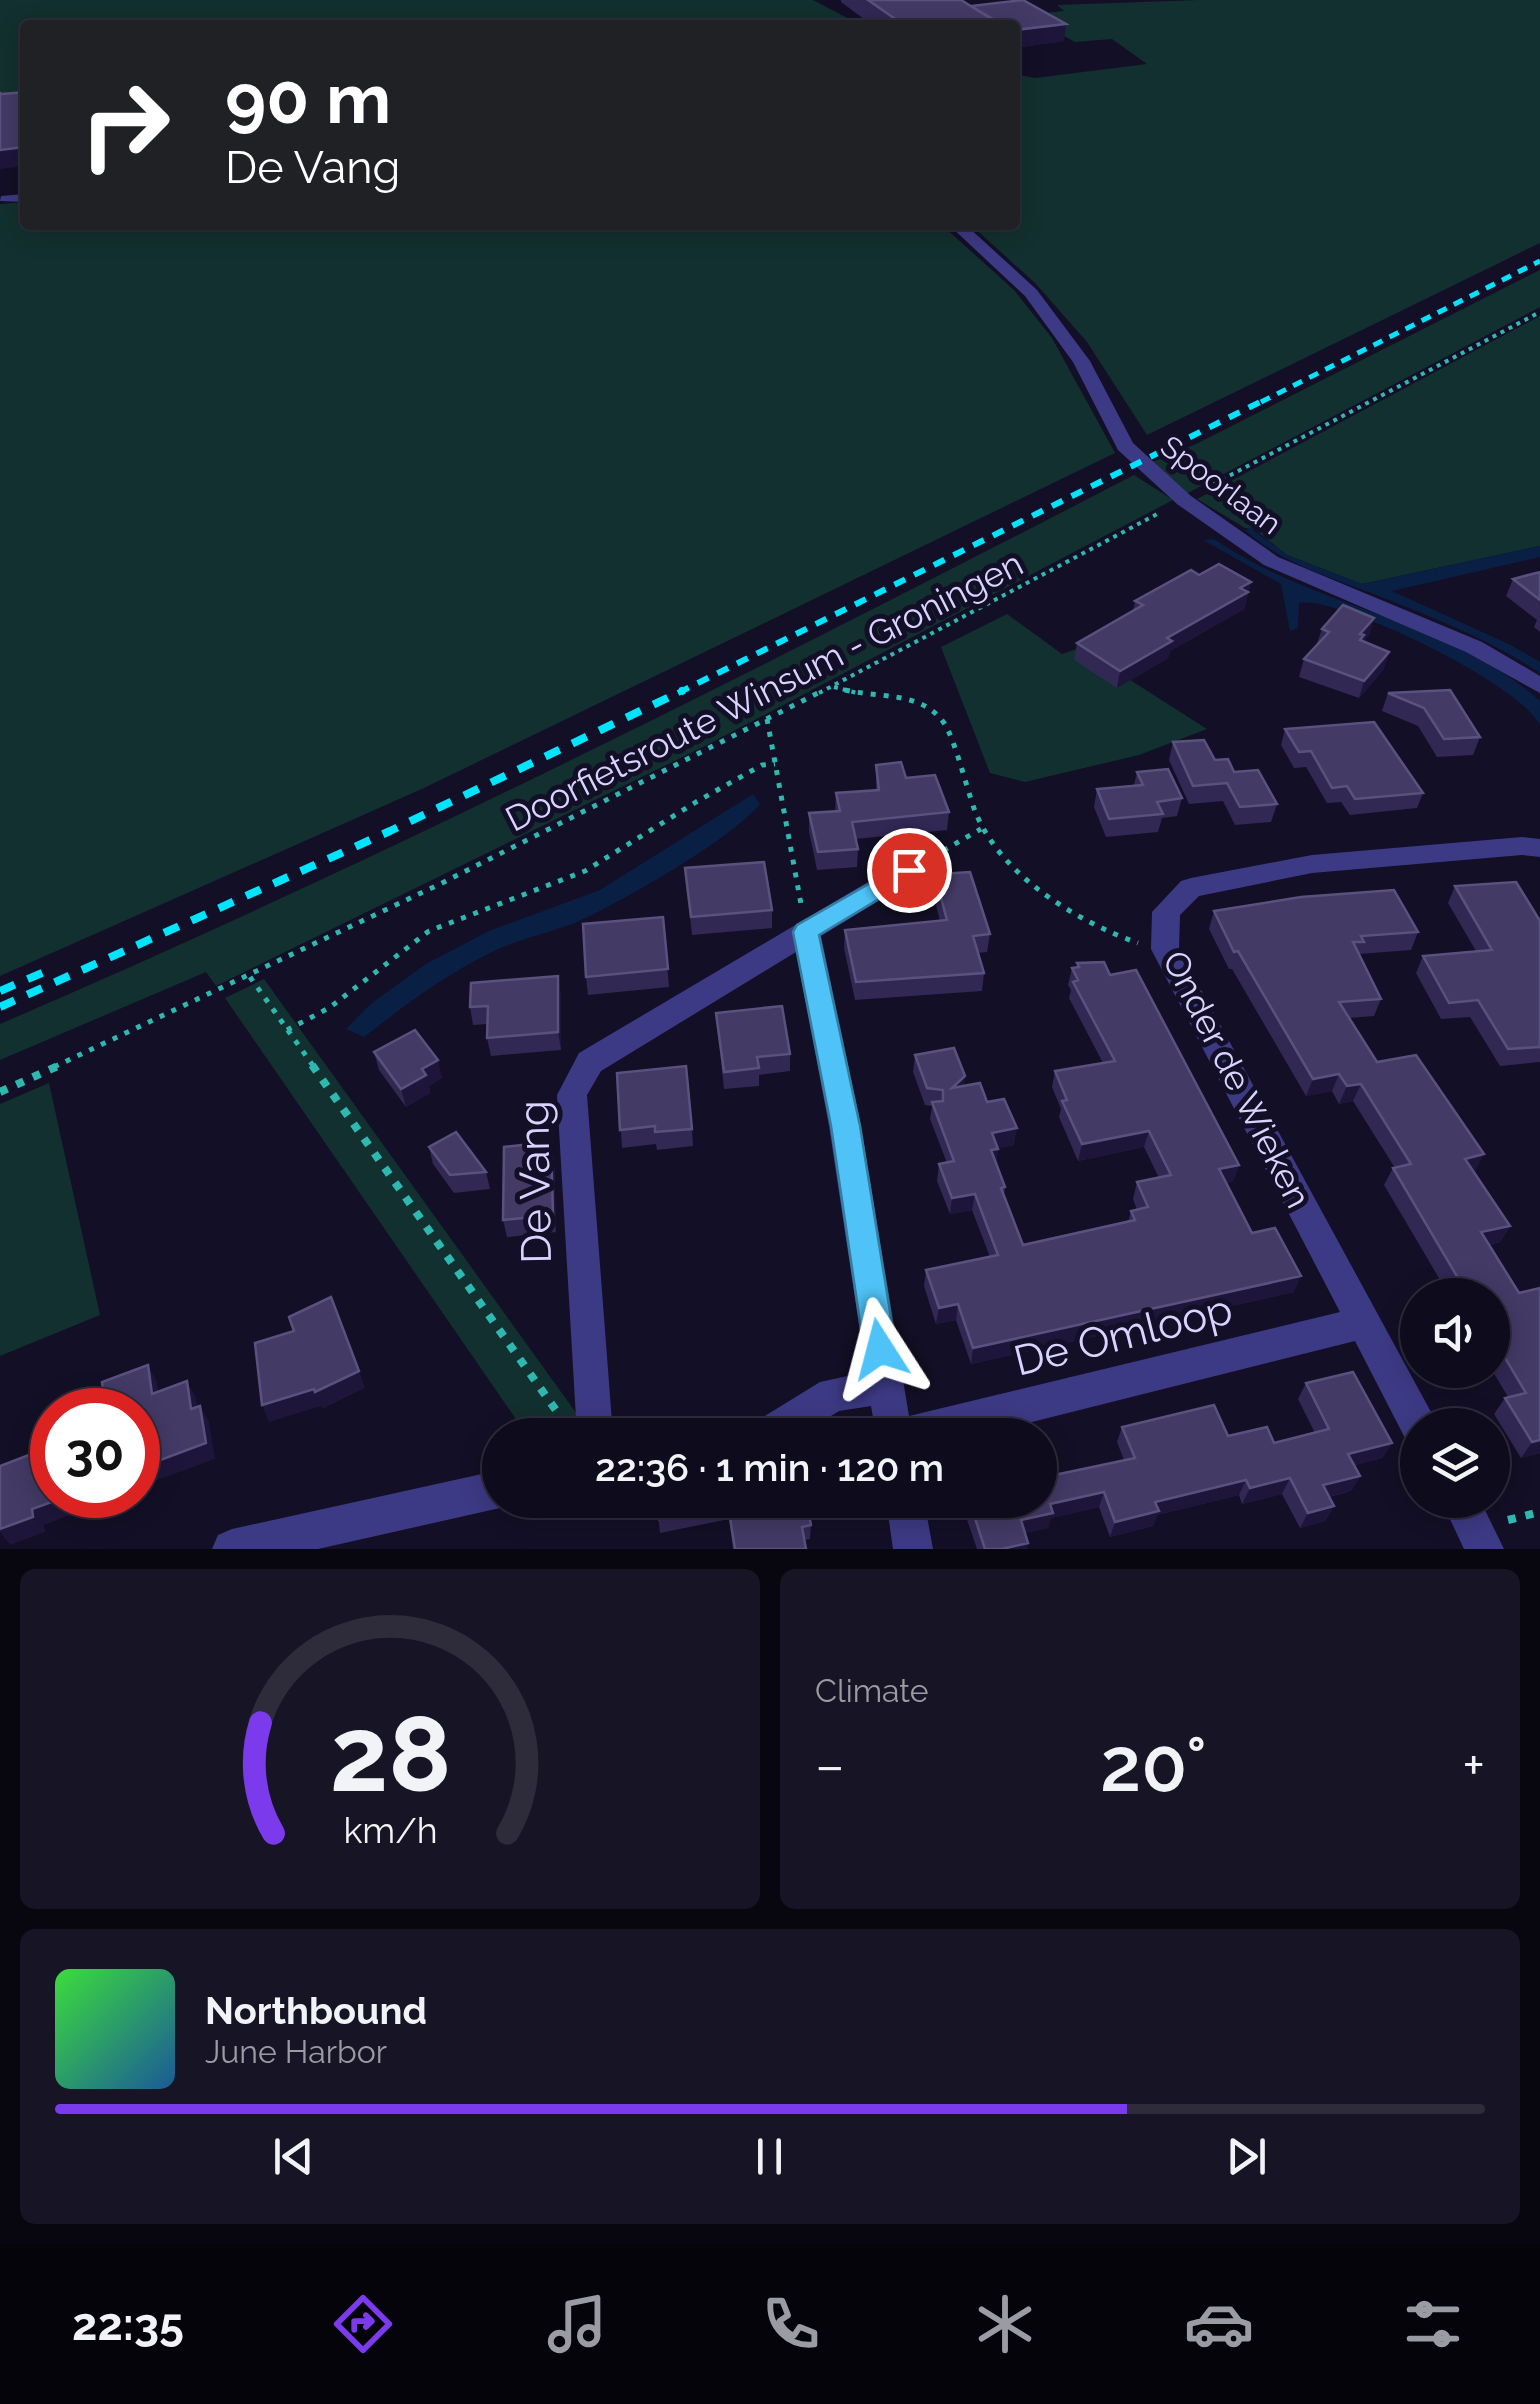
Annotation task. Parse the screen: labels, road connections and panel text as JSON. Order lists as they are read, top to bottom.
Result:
{
  "streets": {
    "street": [
      "Spoorlaan",
      "Onder de Wieken",
      "De Vang",
      "De Omloop"
    ],
    "path": ["Doorfietsroute Winsum - Groningen"]
  },
  "crossings": [
    ["Spoorlaan", "Doorfietsroute Winsum - Groningen"],
    ["Onder de Wieken", "De Omloop"]
  ],
  "page": {
    "turn": ["90 m", "De Vang"],
    "limit": "30",
    "trip": "22:36 · 1 min · 120 m",
    "tile": "Climate",
    "heat": ["−", "20°", "+"],
    "song": ["Northbound", "June Harbor"],
    "tabs": "22:35",
    "gauge": ["28", "km/h"]
  }
}
